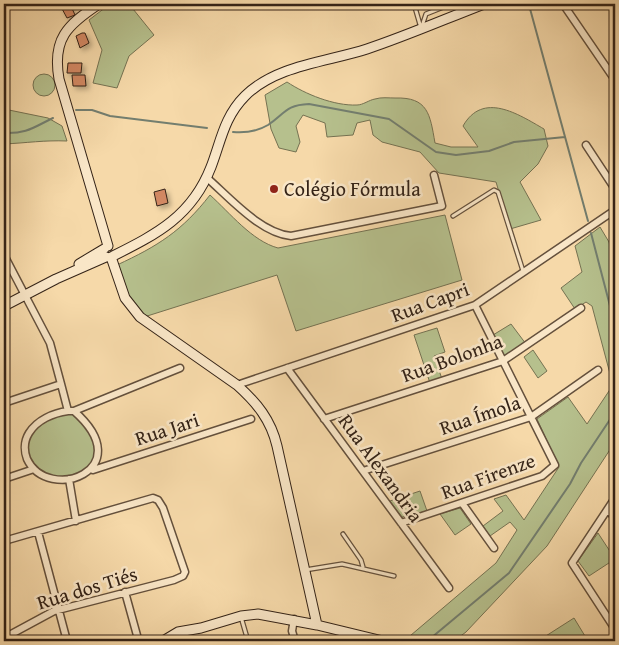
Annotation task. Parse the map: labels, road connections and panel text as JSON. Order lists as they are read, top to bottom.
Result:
{
  "streets": {
    "street": [
      "Rua Capri",
      "Rua Bolonha",
      "Rua Ímola",
      "Rua Jari",
      "Rua Alexandria",
      "Rua Firenze",
      "Rua dos Tiés"
    ]
  },
  "crossings": [
    ["Rua Capri", "Rua Alexandria"],
    ["Rua Bolonha", "Rua Alexandria"],
    ["Rua Ímola", "Rua Alexandria"],
    ["Rua Ímola", "Rua Firenze"],
    ["Rua Alexandria", "Rua Firenze"]
  ],
  "places": ["Colégio Fórmula"]
}
